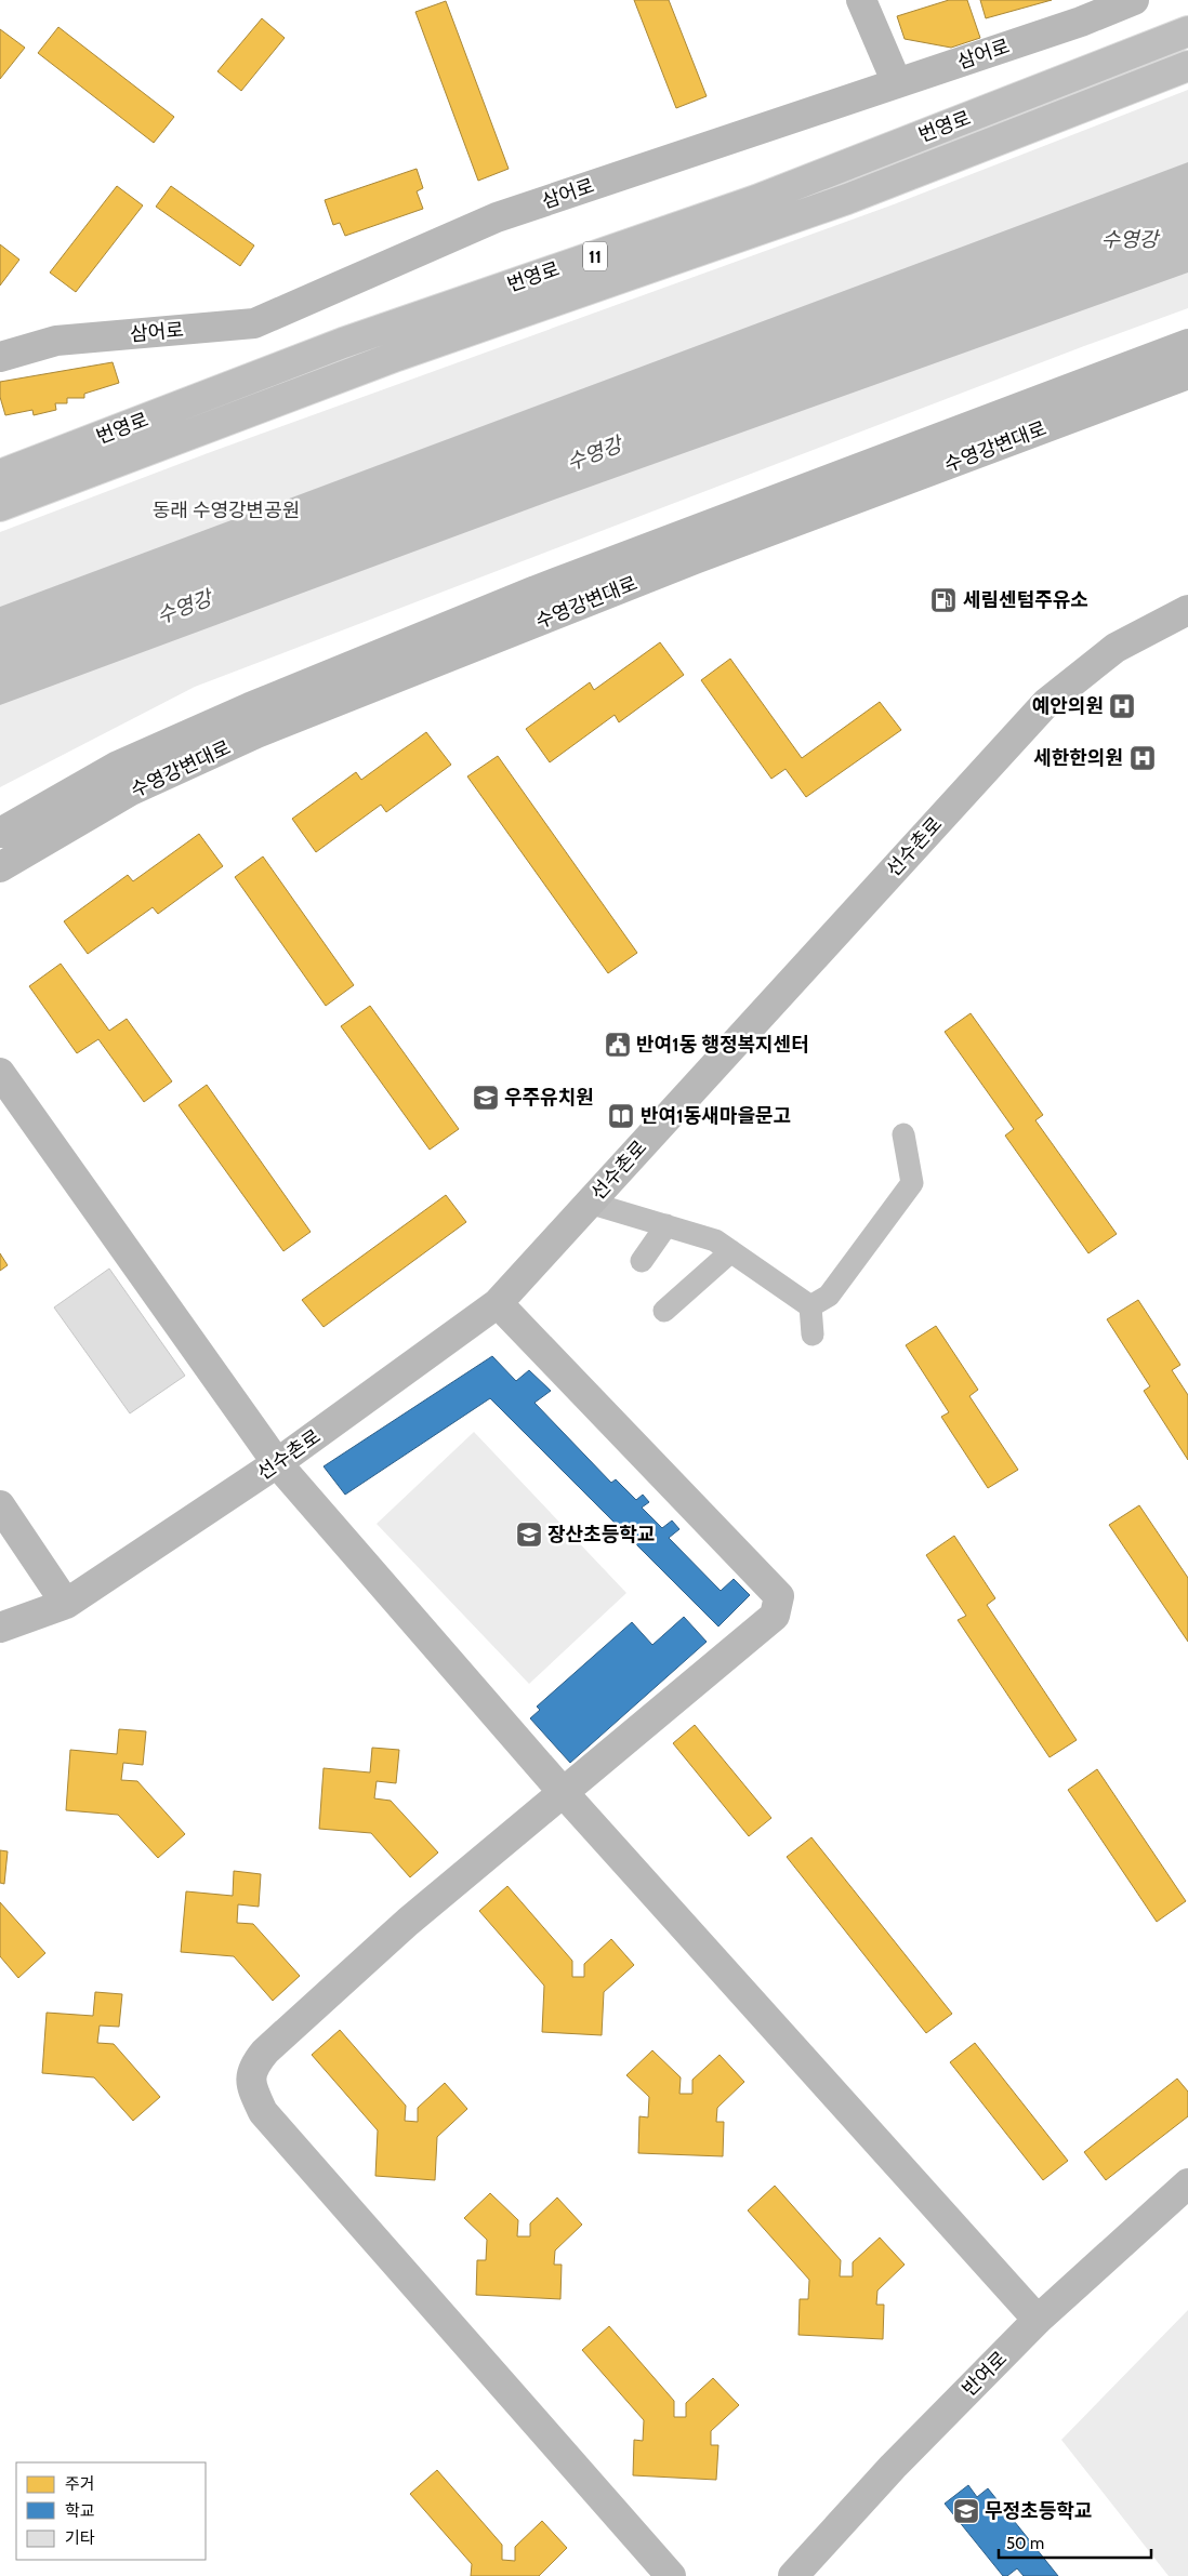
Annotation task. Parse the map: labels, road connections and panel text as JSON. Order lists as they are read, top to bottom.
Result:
{
  "streets": {
    "highway": ["번영로", "11"],
    "main road": [
      "삼어로",
      "수영강변대로",
      "선수촌로",
      "반여로"
    ]
  },
  "water": ["수영강"],
  "parks": ["동래 수영강변공원"],
  "places": {
    "fuel station": ["세림센텀주유소"],
    "hospital": ["예안의원", "세한한의원"],
    "public building": ["반여1동 행정복지센터"],
    "school or university": ["우주유치원", "장산초등학교", "무정초등학교"],
    "library": ["반여1동새마을문고"]
  },
  "legend": ["주거", "학교", "기타"],
  "scale_bar": "50 m"
}
